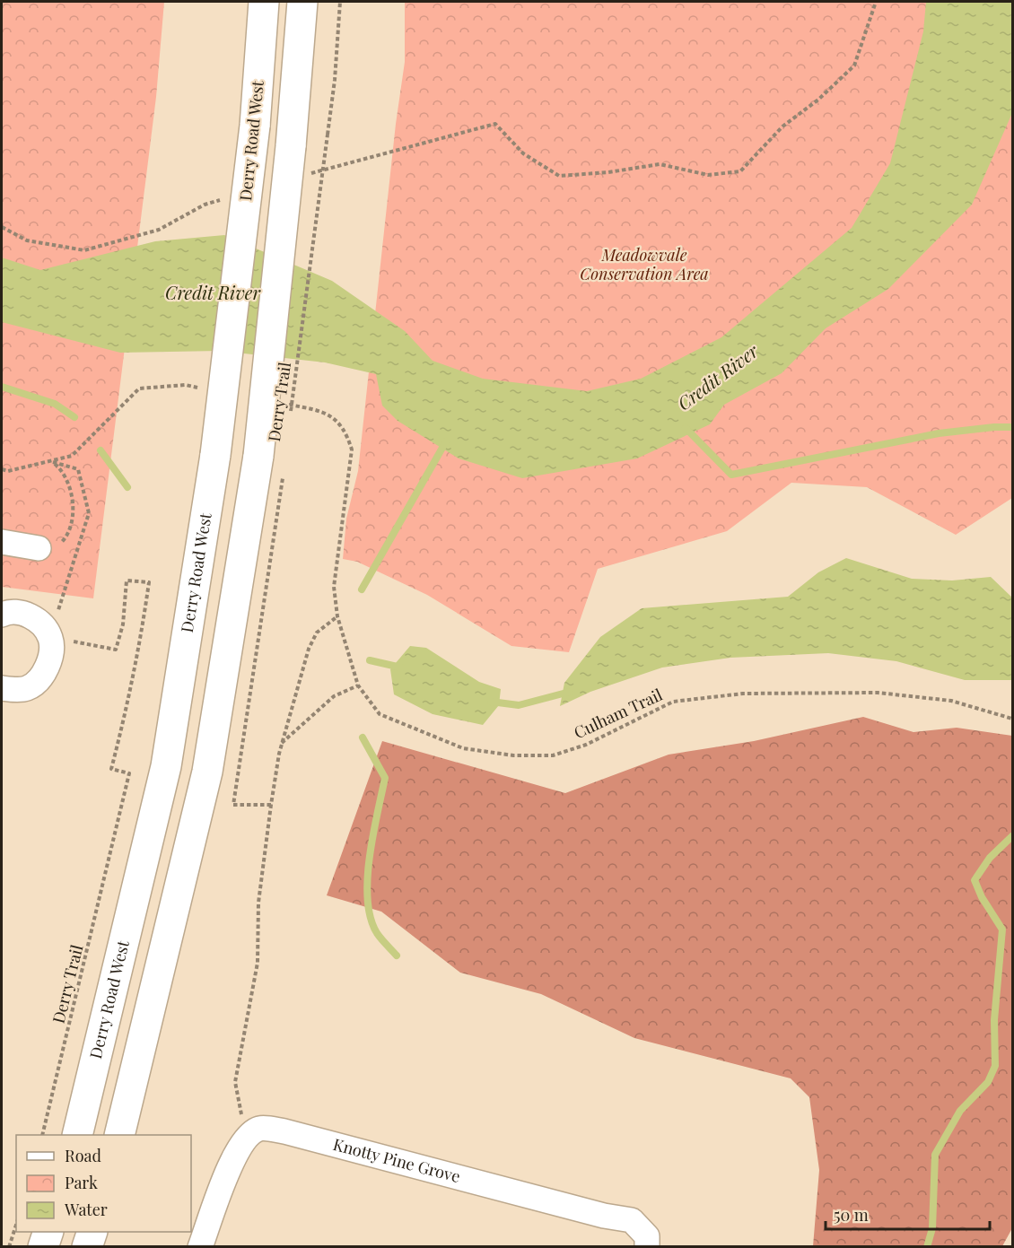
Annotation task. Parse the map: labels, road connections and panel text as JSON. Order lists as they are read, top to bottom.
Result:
{
  "streets": {
    "main road": ["Derry Road West"],
    "street": ["Knotty Pine Grove"],
    "path": ["Derry Trail", "Culham Trail"]
  },
  "water": ["Credit River"],
  "parks": ["Meadowvale Conservation Area"],
  "legend": ["Road", "Park", "Water"],
  "scale_bar": "50 m"
}
